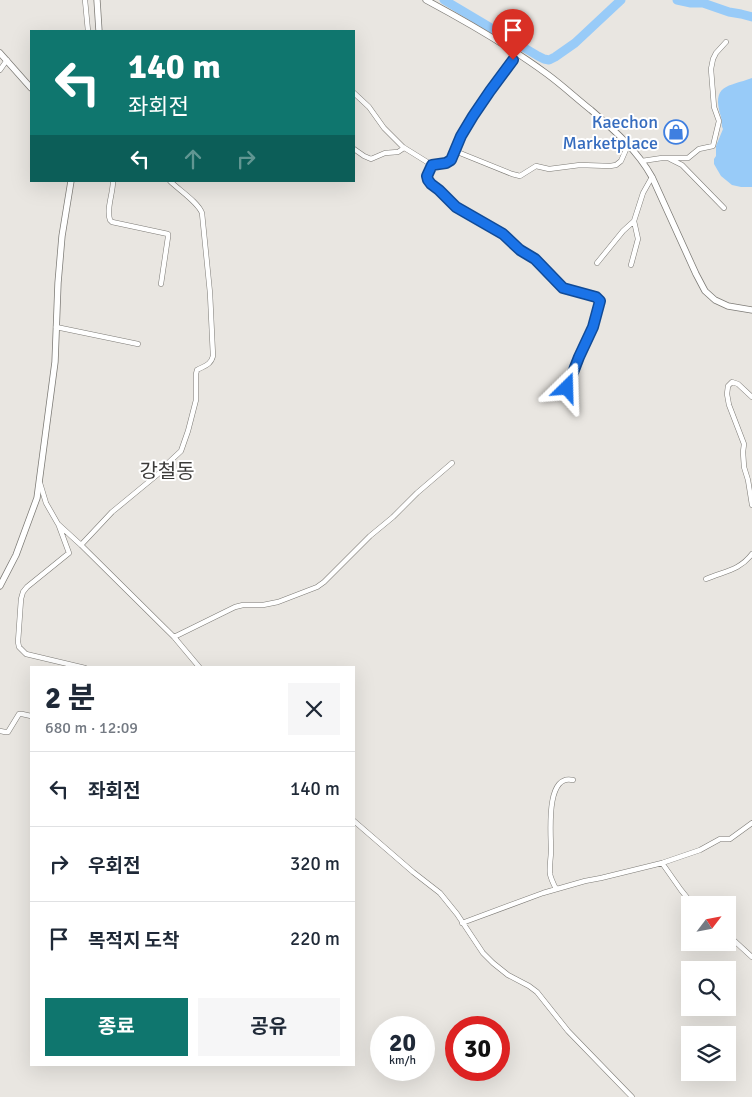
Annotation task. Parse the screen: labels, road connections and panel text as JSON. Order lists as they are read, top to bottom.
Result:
{
  "districts": ["강철동"],
  "places": {
    "shop": ["Kaechon Marketplace"]
  },
  "north": "top right",
  "page": {
    "turn": ["140 m", "좌회전"],
    "heading": ["2 분", "680 m · 12:09"],
    "list": [
      {
        "name": "좌회전",
        "value": "140 m"
      },
      {
        "name": "우회전",
        "value": "320 m"
      },
      {
        "name": "목적지 도착",
        "value": "220 m"
      }
    ],
    "buttons": ["종료", "공유"],
    "speed": "20 km/h",
    "limit": "30"
  }
}
